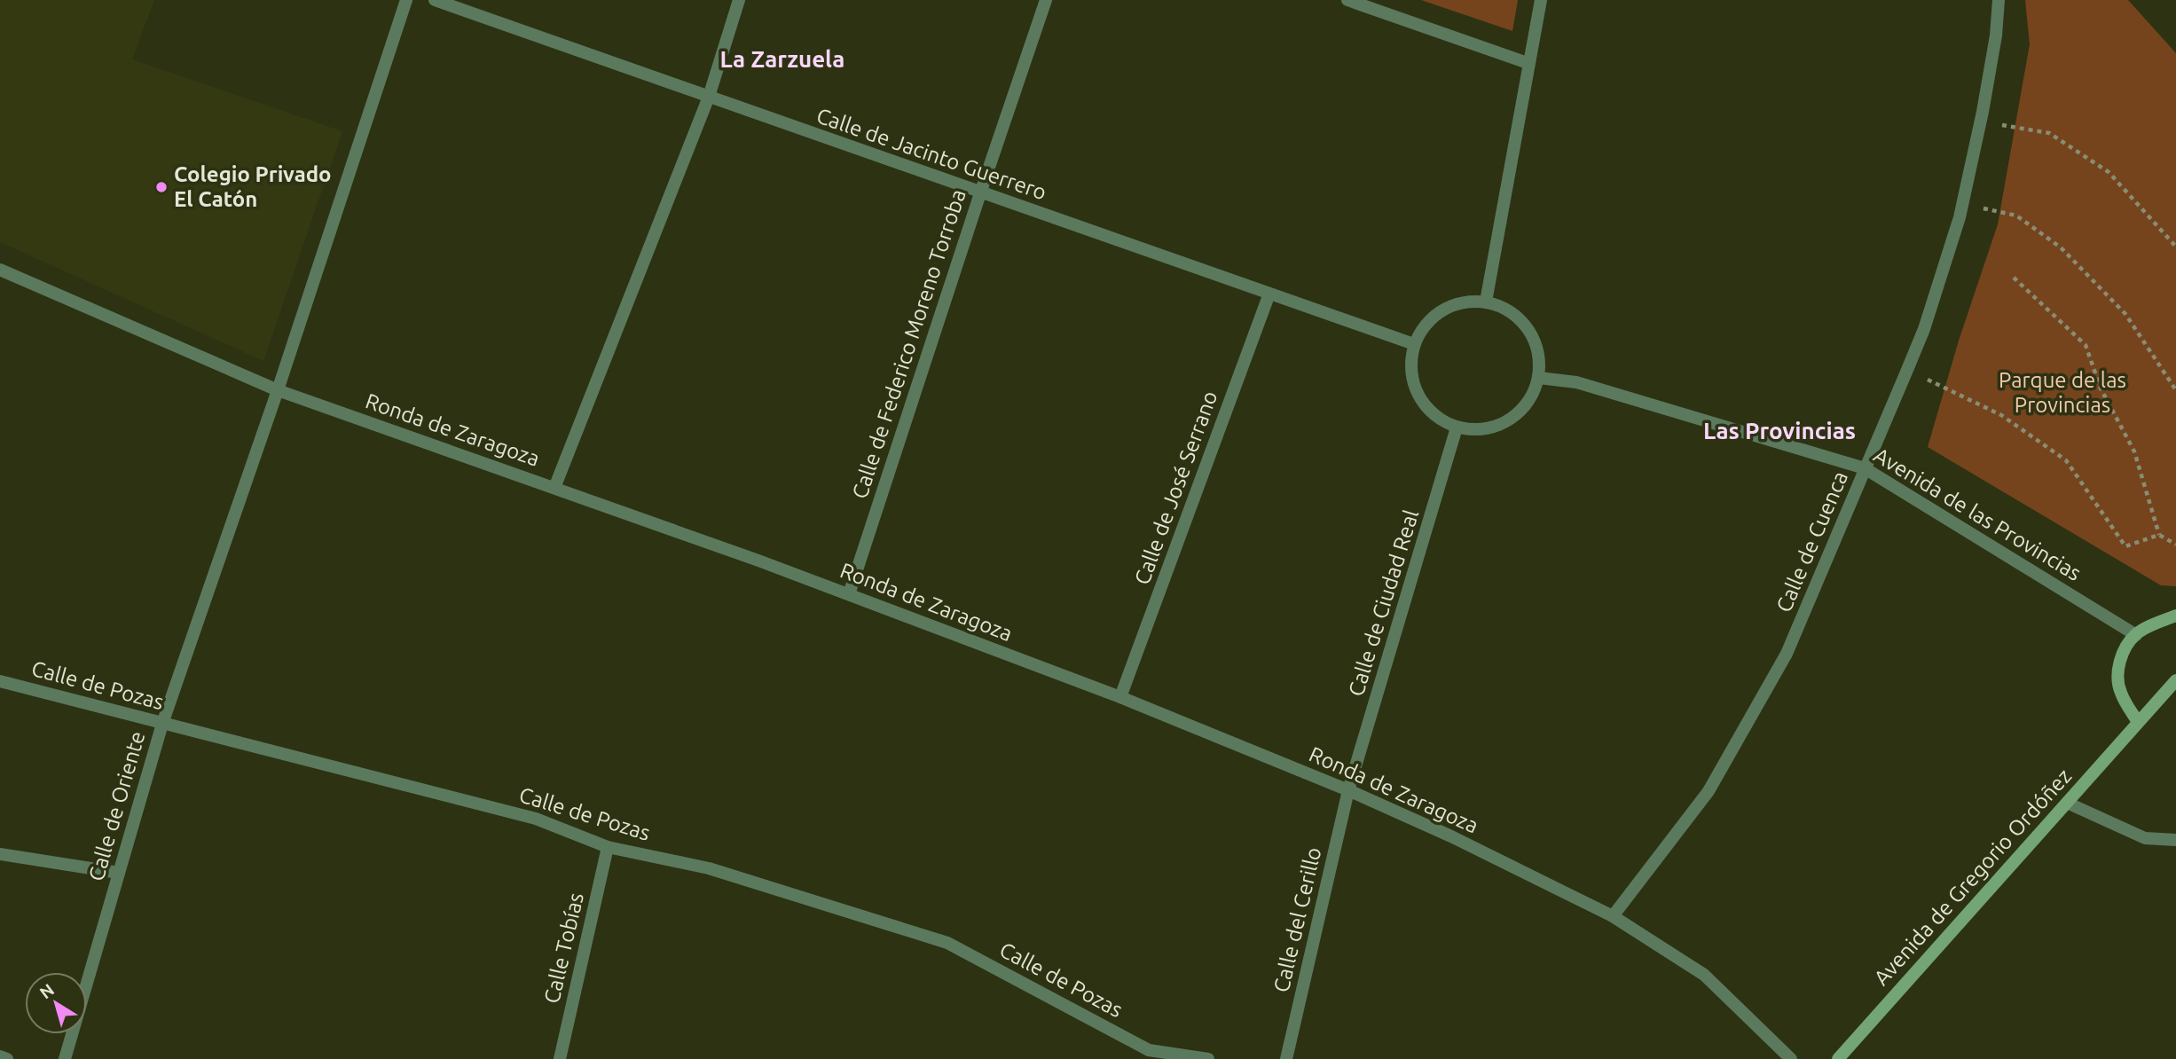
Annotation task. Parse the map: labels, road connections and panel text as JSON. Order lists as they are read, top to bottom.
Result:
{
  "streets": {
    "street": [
      "Calle de Jacinto Guerrero",
      "Calle de Federico Moreno Torroba",
      "Ronda de Zaragoza",
      "Calle de José Serrano",
      "Avenida de las Provincias",
      "Calle de Cuenca",
      "Calle de Ciudad Real",
      "Calle de Pozas",
      "Calle de Oriente",
      "Avenida de Gregorio Ordóñez",
      "Calle del Cerillo",
      "Calle Tobías"
    ]
  },
  "crossings": [
    ["Calle de Jacinto Guerrero", "Calle de Federico Moreno Torroba"],
    ["Calle de Jacinto Guerrero", "Calle de José Serrano"],
    ["Calle de Jacinto Guerrero", "Avenida de las Provincias"],
    ["Calle de Jacinto Guerrero", "Calle de Ciudad Real"],
    ["Calle de Federico Moreno Torroba", "Ronda de Zaragoza"],
    ["Ronda de Zaragoza", "Calle de José Serrano"],
    ["Ronda de Zaragoza", "Calle de Cuenca"],
    ["Ronda de Zaragoza", "Calle de Ciudad Real"],
    ["Ronda de Zaragoza", "Calle de Oriente"],
    ["Ronda de Zaragoza", "Calle del Cerillo"],
    ["Avenida de las Provincias", "Calle de Cuenca"],
    ["Avenida de las Provincias", "Calle de Ciudad Real"],
    ["Calle de Ciudad Real", "Calle del Cerillo"],
    ["Calle de Pozas", "Calle de Oriente"],
    ["Calle de Pozas", "Calle Tobías"]
  ],
  "districts": ["La Zarzuela", "Las Provincias"],
  "parks": ["Parque de las Provincias"],
  "places": ["Colegio Privado El Catón"],
  "north": "top left"
}
